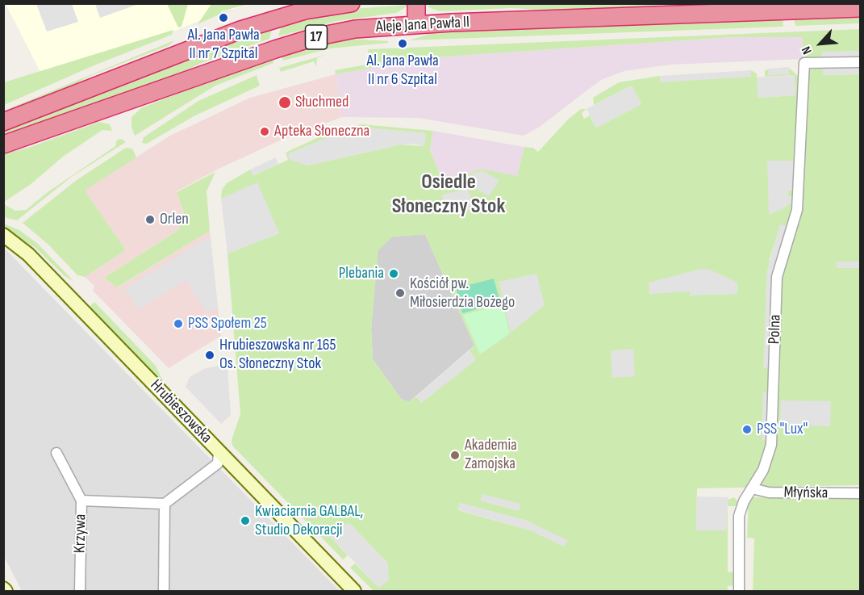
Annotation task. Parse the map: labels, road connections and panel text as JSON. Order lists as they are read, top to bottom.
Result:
{
  "streets": {
    "highway": ["Aleje Jana Pawła II", "17"],
    "street": [
      "Polna",
      "Hrubieszowska",
      "Młyńska",
      "Krzywa"
    ]
  },
  "crossings": [
    ["Polna", "Młyńska"]
  ],
  "districts": ["Osiedle Słoneczny Stok"],
  "places": [
    "Al. Jana Pawła II nr 7 Szpital",
    "Al. Jana Pawła II nr 6 Szpital",
    "Słuchmed",
    "Apteka Słoneczna",
    "Orlen",
    "Plebania",
    "Kościół pw. Miłosierdzia Bożego",
    "PSS Społem 25",
    "Hrubieszowska nr 165 Os. Słoneczny Stok",
    "PSS \"Lux\"",
    "Akademia Zamojska",
    "Kwiaciarnia GALBAL, Studio Dekoracji"
  ],
  "north": "bottom left"
}
